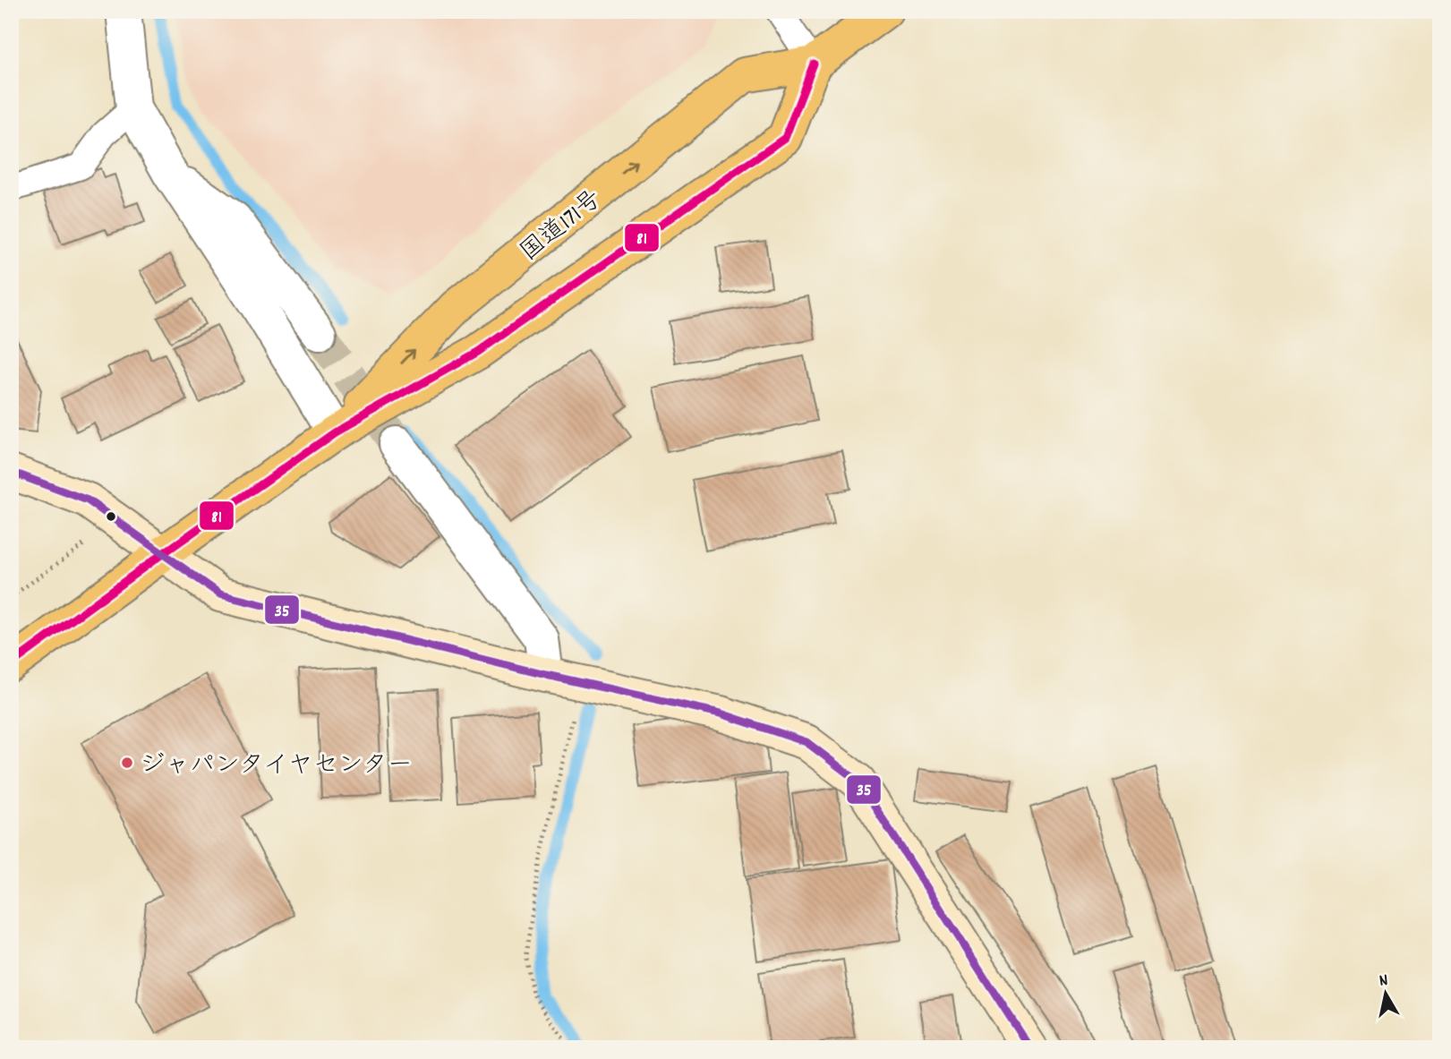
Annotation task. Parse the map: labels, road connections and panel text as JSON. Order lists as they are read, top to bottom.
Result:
{
  "streets": {
    "highway": ["国道171号"]
  },
  "places": ["ジャパンタイヤセンター"],
  "lines": ["transit line 81", "transit line 35"],
  "north": "top"
}
